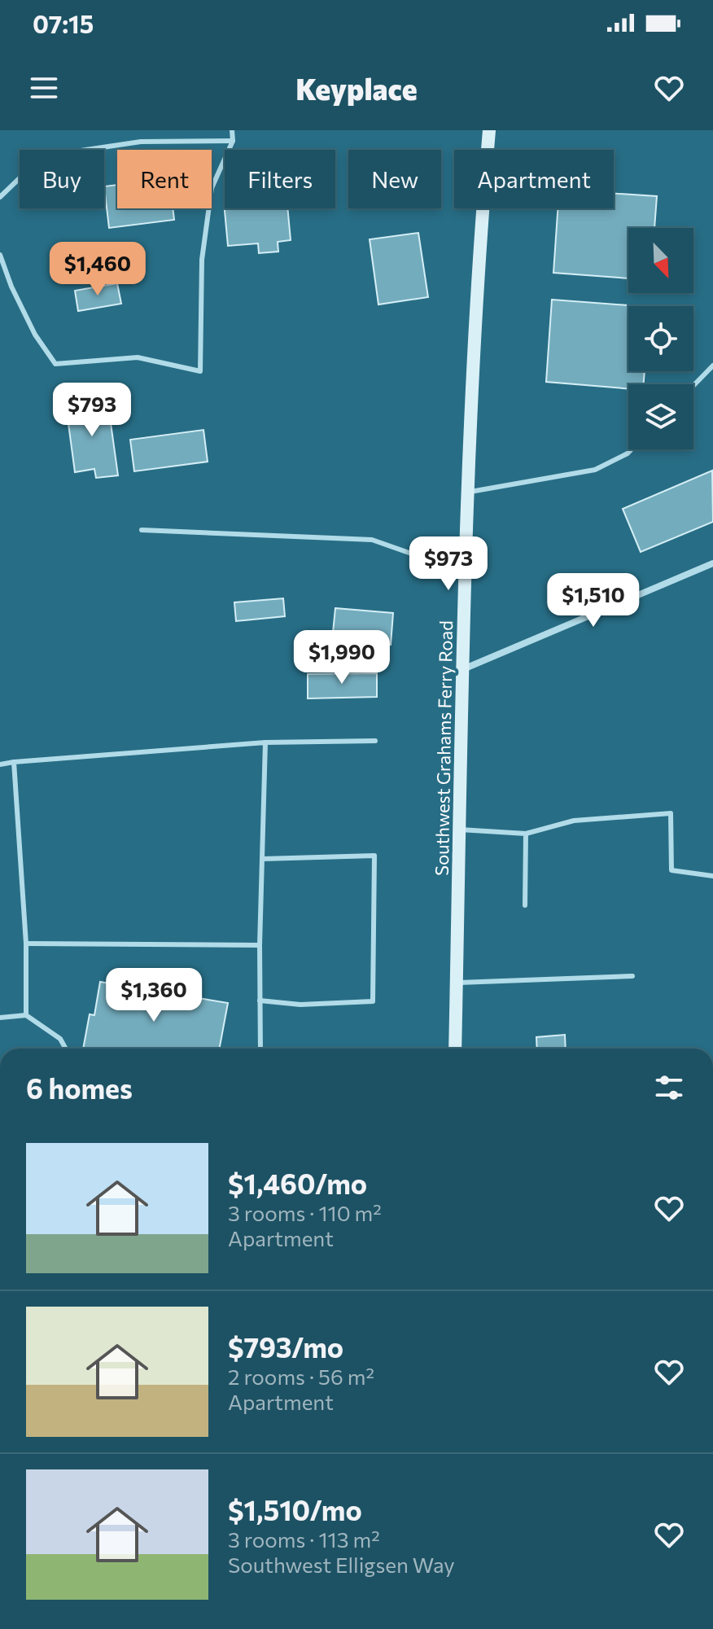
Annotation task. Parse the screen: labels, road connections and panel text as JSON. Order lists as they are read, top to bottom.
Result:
{
  "streets": {
    "main road": ["Southwest Grahams Ferry Road"]
  },
  "north": "bottom right",
  "page": {
    "status": "07:15",
    "header": "Keyplace",
    "chip": [
      "Buy",
      "Rent",
      "Filters",
      "New",
      "Apartment"
    ],
    "price": [
      "$1,460",
      "$793",
      "$973",
      "$1,510",
      "$1,990",
      "$1,360"
    ],
    "heading": "6 homes",
    "list": [
      {
        "name": "$1,460/mo",
        "note": "3 rooms · 110 m² · Apartment"
      },
      {
        "name": "$793/mo",
        "note": "2 rooms · 56 m² · Apartment"
      },
      {
        "name": "$1,510/mo",
        "note": "3 rooms · 113 m² · Southwest Elligsen Way"
      }
    ]
  }
}
